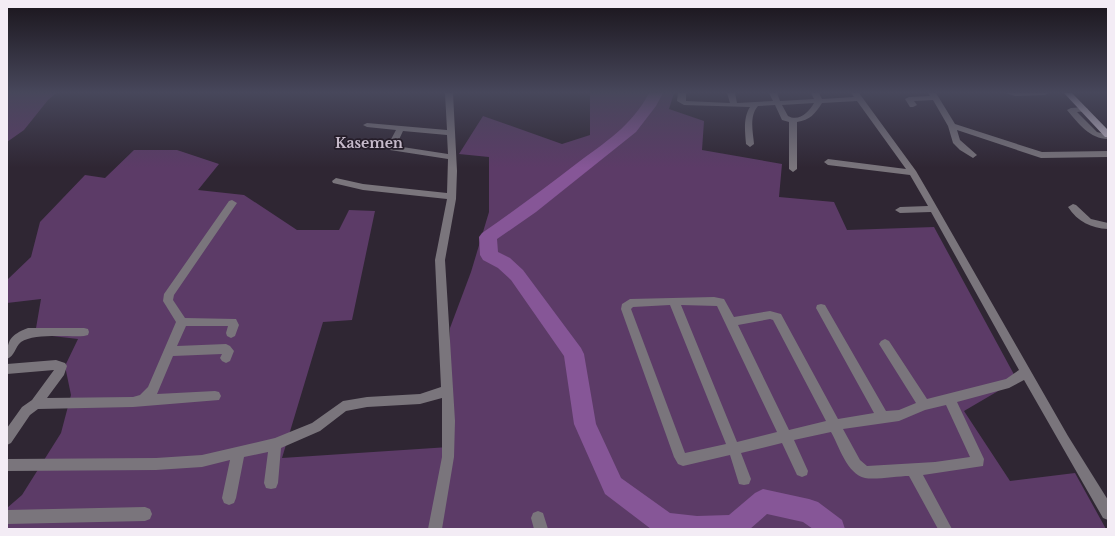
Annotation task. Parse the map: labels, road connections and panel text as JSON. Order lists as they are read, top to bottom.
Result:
{
  "districts": ["Kasemen"]
}
